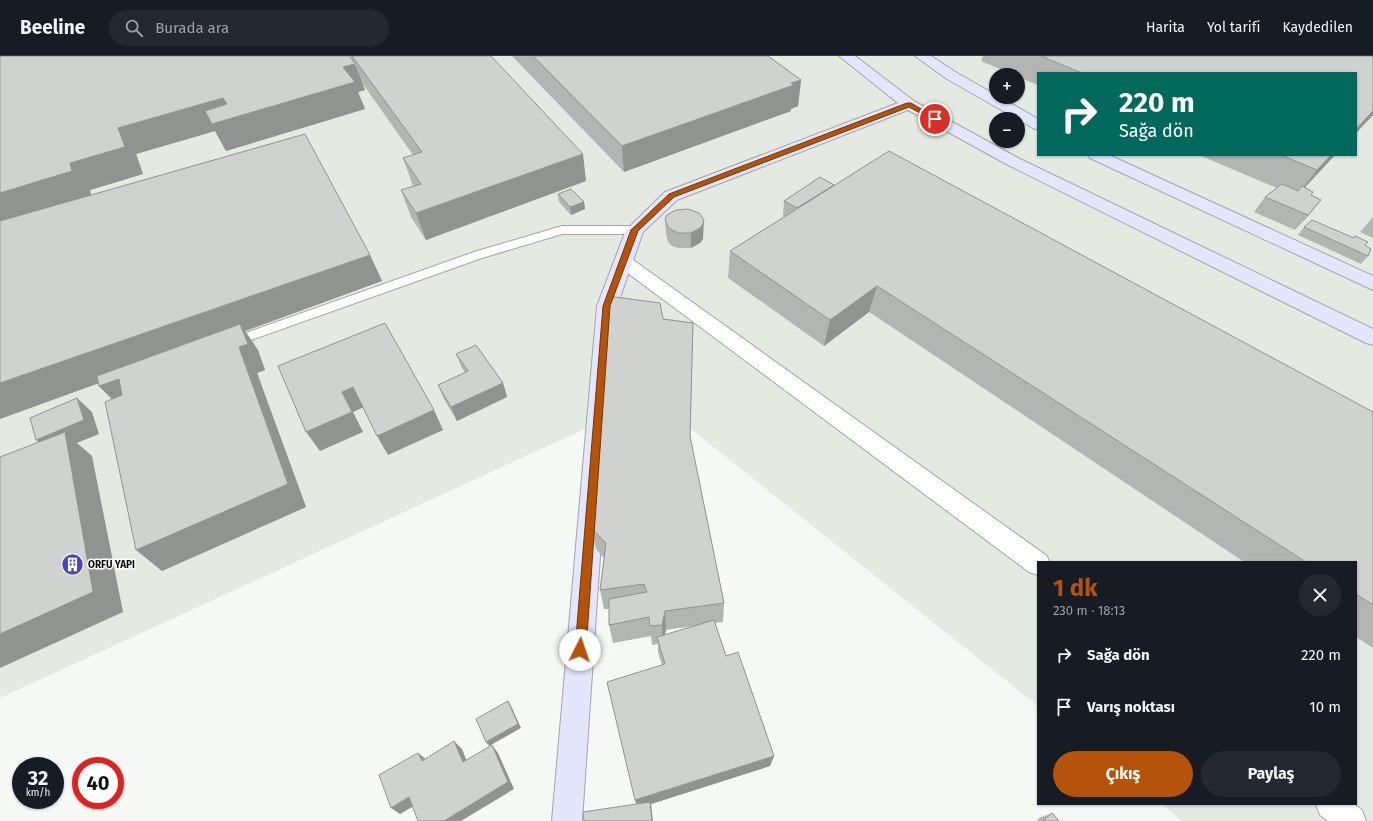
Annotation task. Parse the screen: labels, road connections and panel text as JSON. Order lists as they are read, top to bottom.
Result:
{
  "places": {
    "building": ["ORFU YAPI"]
  },
  "page": {
    "header": "Beeline",
    "search": "Burada ara",
    "nav": ["Harita", "Yol tarifi", "Kaydedilen"],
    "map_buttons": ["+", "−"],
    "turn": ["220 m", "Sağa dön"],
    "heading": ["1 dk", "230 m · 18:13"],
    "list": [
      {
        "name": "Sağa dön",
        "value": "220 m"
      },
      {
        "name": "Varış noktası",
        "value": "10 m"
      }
    ],
    "buttons": ["Çıkış", "Paylaş"],
    "speed": "32 km/h",
    "limit": "40"
  }
}
